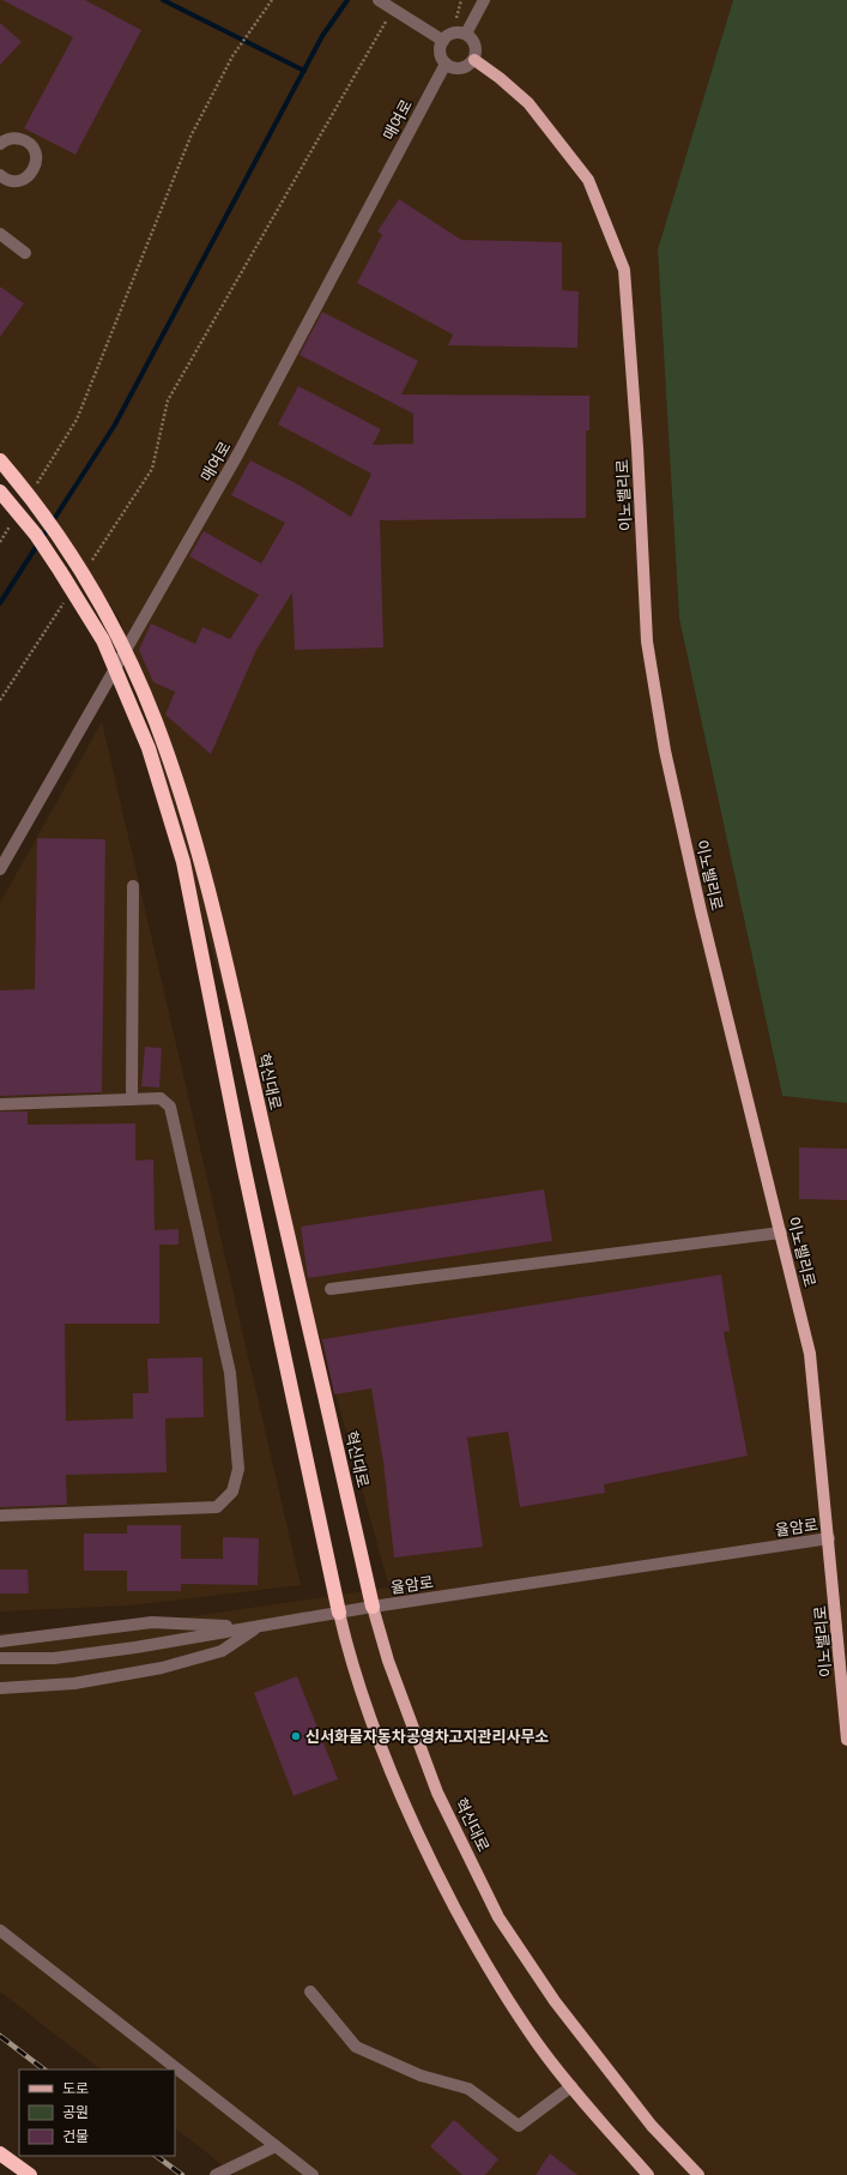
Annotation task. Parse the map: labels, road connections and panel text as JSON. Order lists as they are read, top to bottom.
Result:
{
  "streets": {
    "highway": ["혁신대로"],
    "main road": ["이노밸리로"],
    "street": ["매여로", "율암로"]
  },
  "crossings": [
    ["매여로", "이노밸리로"],
    ["이노밸리로", "율암로"],
    ["혁신대로", "율암로"]
  ],
  "places": ["신서화물자동차공영차고지관리사무소"],
  "legend": ["도로", "공원", "건물"]
}
